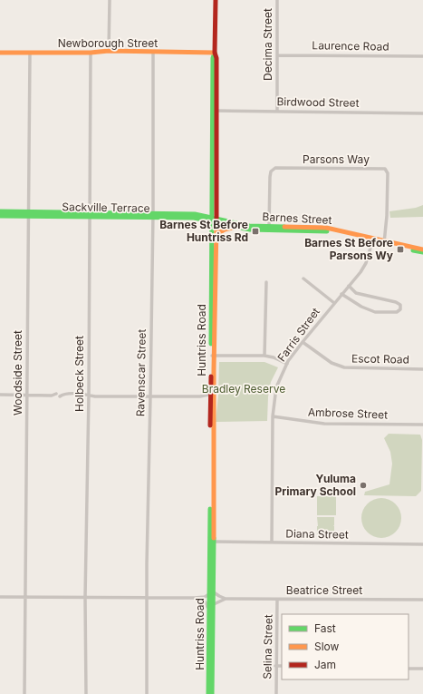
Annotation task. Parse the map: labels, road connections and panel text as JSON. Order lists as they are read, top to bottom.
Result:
{
  "streets": {
    "main road": [
      "Newborough Street",
      "Sackville Terrace",
      "Barnes Street",
      "Huntriss Road"
    ],
    "street": [
      "Decima Street",
      "Laurence Road",
      "Birdwood Street",
      "Parsons Way",
      "Farris Street",
      "Escot Road",
      "Woodside Street",
      "Ravenscar Street",
      "Holbeck Street",
      "Ambrose Street",
      "Diana Street",
      "Beatrice Street",
      "Selina Street"
    ]
  },
  "crossings": [
    ["Newborough Street", "Huntriss Road"],
    ["Newborough Street", "Woodside Street"],
    ["Newborough Street", "Ravenscar Street"],
    ["Newborough Street", "Holbeck Street"],
    ["Decima Street", "Laurence Road"],
    ["Decima Street", "Birdwood Street"],
    ["Birdwood Street", "Huntriss Road"],
    ["Parsons Way", "Barnes Street"],
    ["Sackville Terrace", "Barnes Street"],
    ["Sackville Terrace", "Huntriss Road"],
    ["Sackville Terrace", "Woodside Street"],
    ["Sackville Terrace", "Ravenscar Street"],
    ["Sackville Terrace", "Holbeck Street"],
    ["Barnes Street", "Farris Street"],
    ["Barnes Street", "Huntriss Road"],
    ["Farris Street", "Escot Road"],
    ["Farris Street", "Ambrose Street"],
    ["Farris Street", "Diana Street"],
    ["Huntriss Road", "Diana Street"],
    ["Huntriss Road", "Beatrice Street"],
    ["Beatrice Street", "Selina Street"]
  ],
  "parks": ["Bradley Reserve"],
  "places": {
    "transit": ["Barnes St Before Huntriss Rd", "Barnes St Before Parsons Wy"],
    "other": ["Yuluma Primary School"]
  },
  "legend": ["Fast", "Slow", "Jam"]
}
